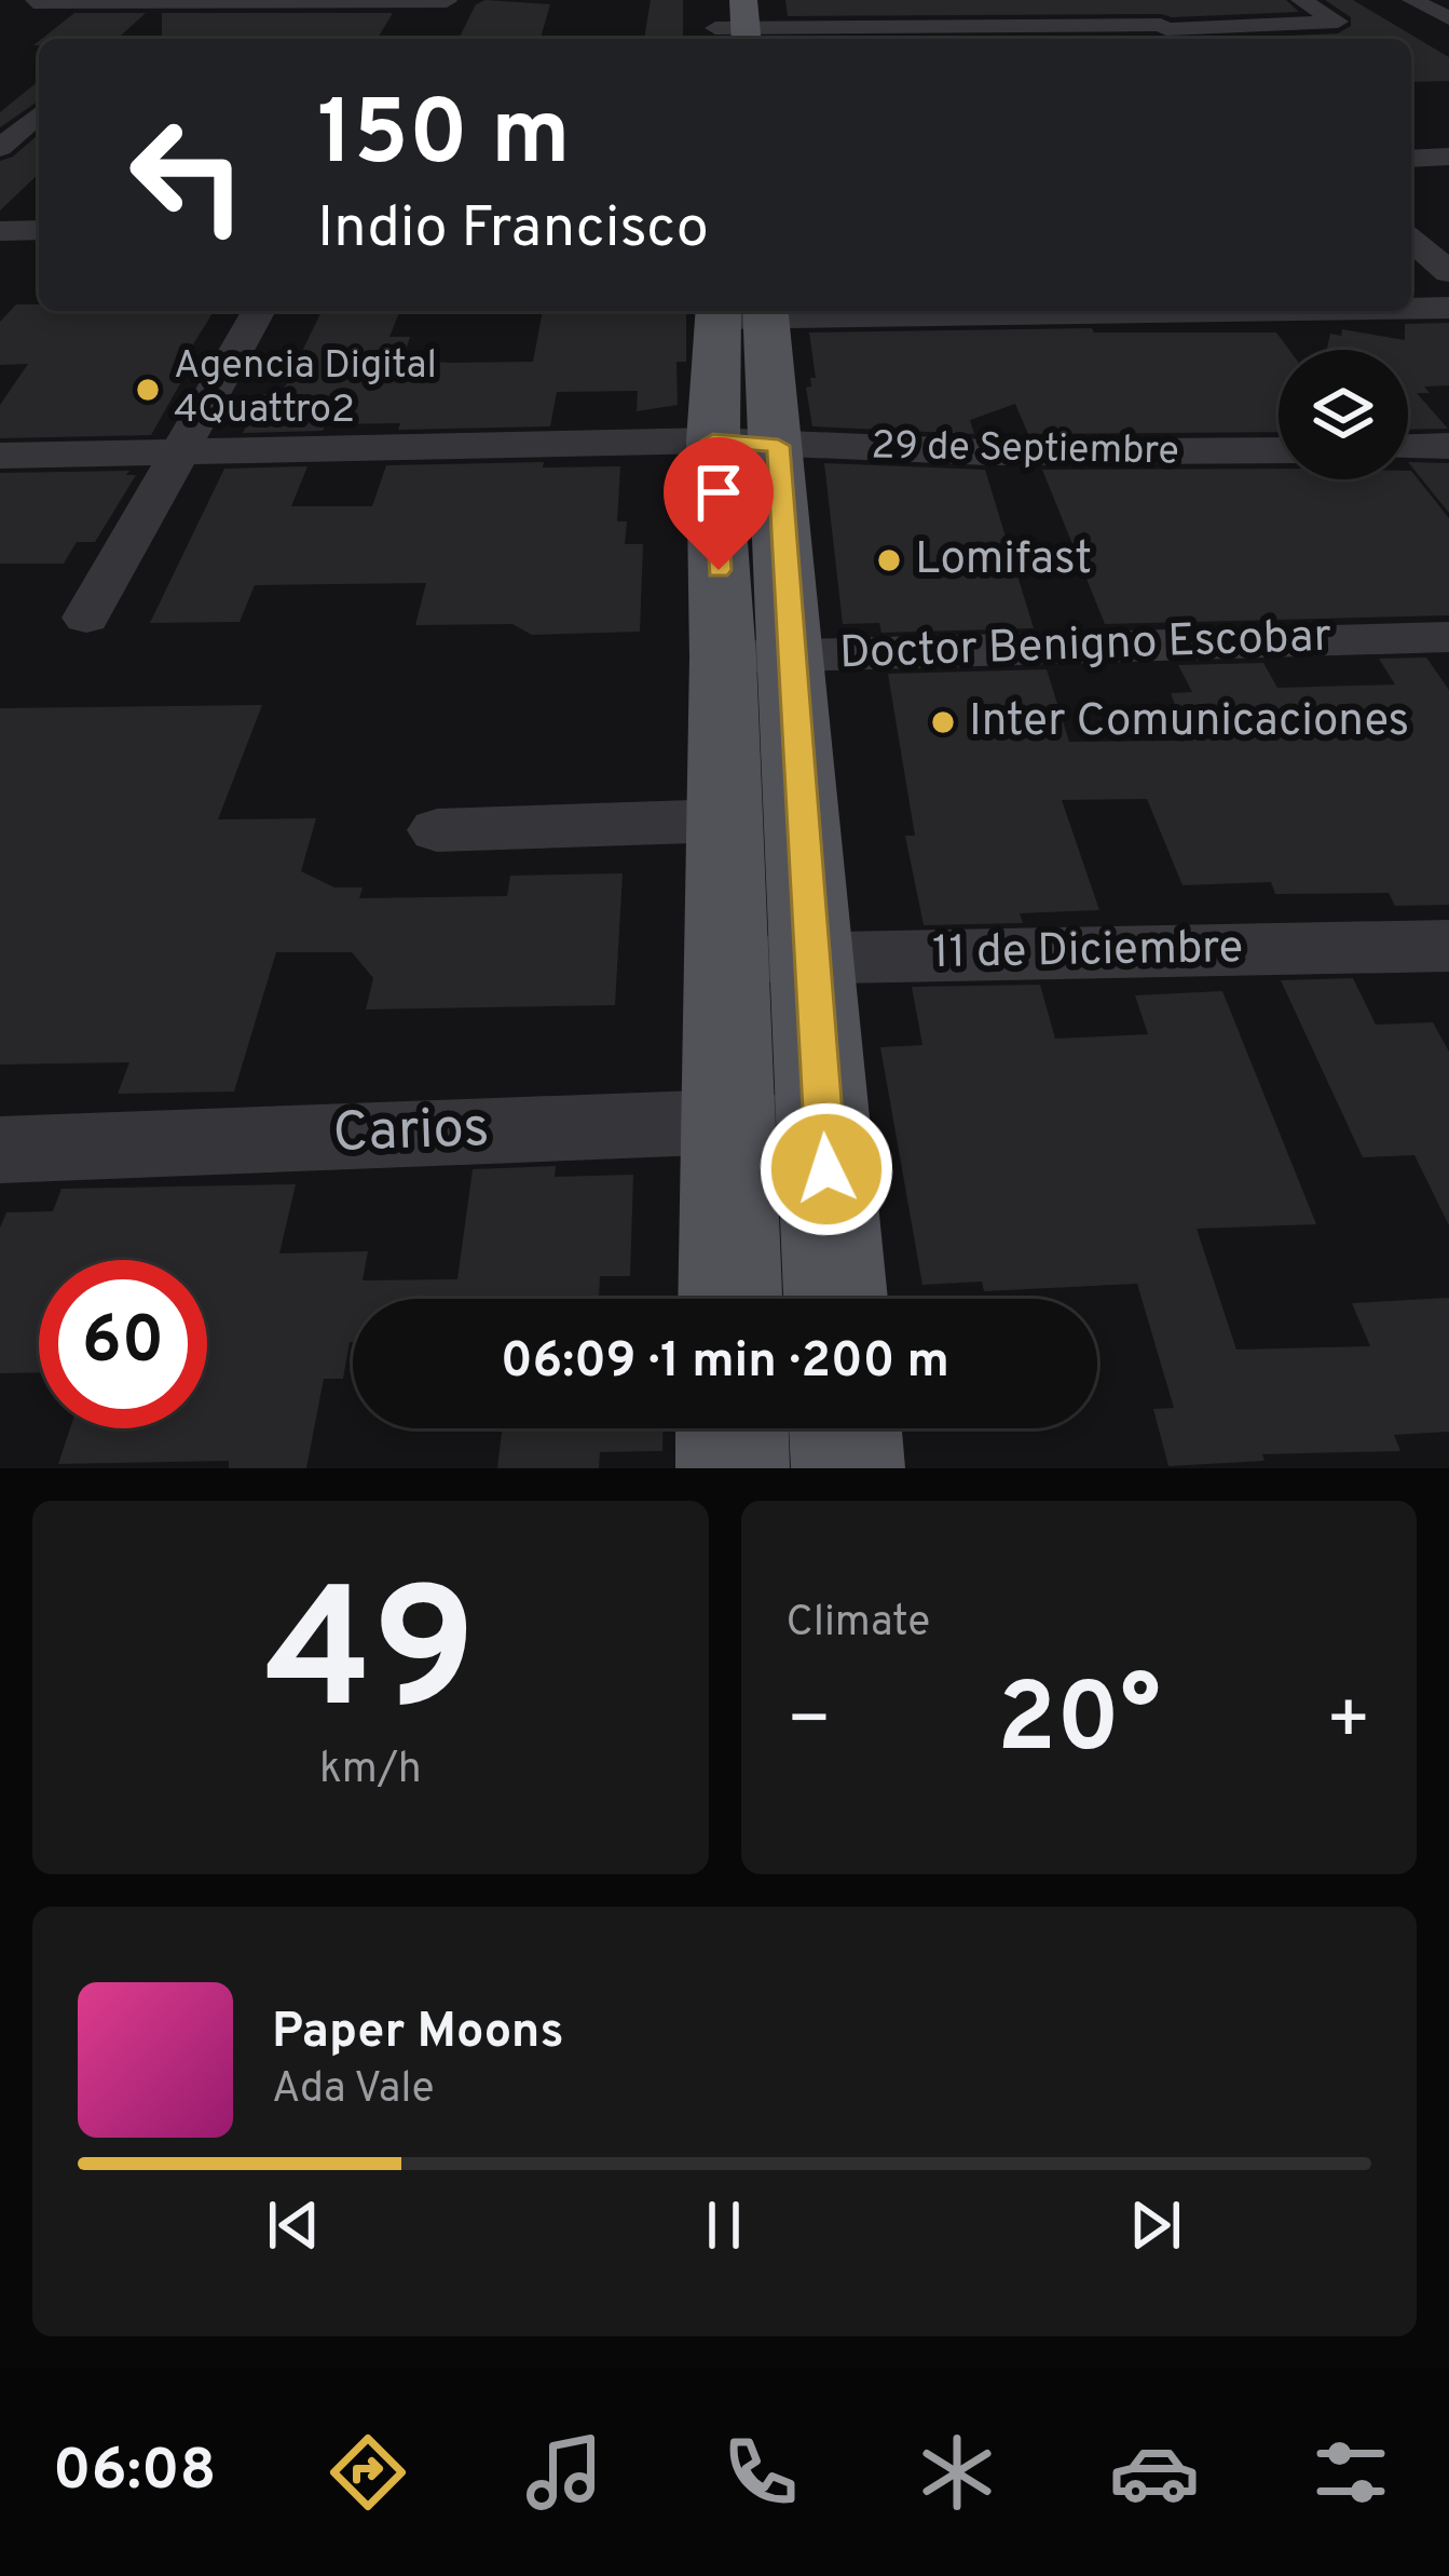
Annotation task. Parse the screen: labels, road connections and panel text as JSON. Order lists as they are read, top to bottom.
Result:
{
  "streets": {
    "street": [
      "29 de Septiembre",
      "Doctor Benigno Escobar",
      "11 de Diciembre",
      "Carios"
    ]
  },
  "places": ["Agencia Digital 4Quattro2", "Lomifast", "Inter Comunicaciones"],
  "page": {
    "turn": ["150 m", "Indio Francisco"],
    "limit": "60",
    "trip": "06:09 · 1 min · 200 m",
    "tile": [
      ["49", "km/h"],
      "Climate"
    ],
    "heat": ["−", "20°", "+"],
    "song": ["Paper Moons", "Ada Vale"],
    "tabs": "06:08"
  }
}
